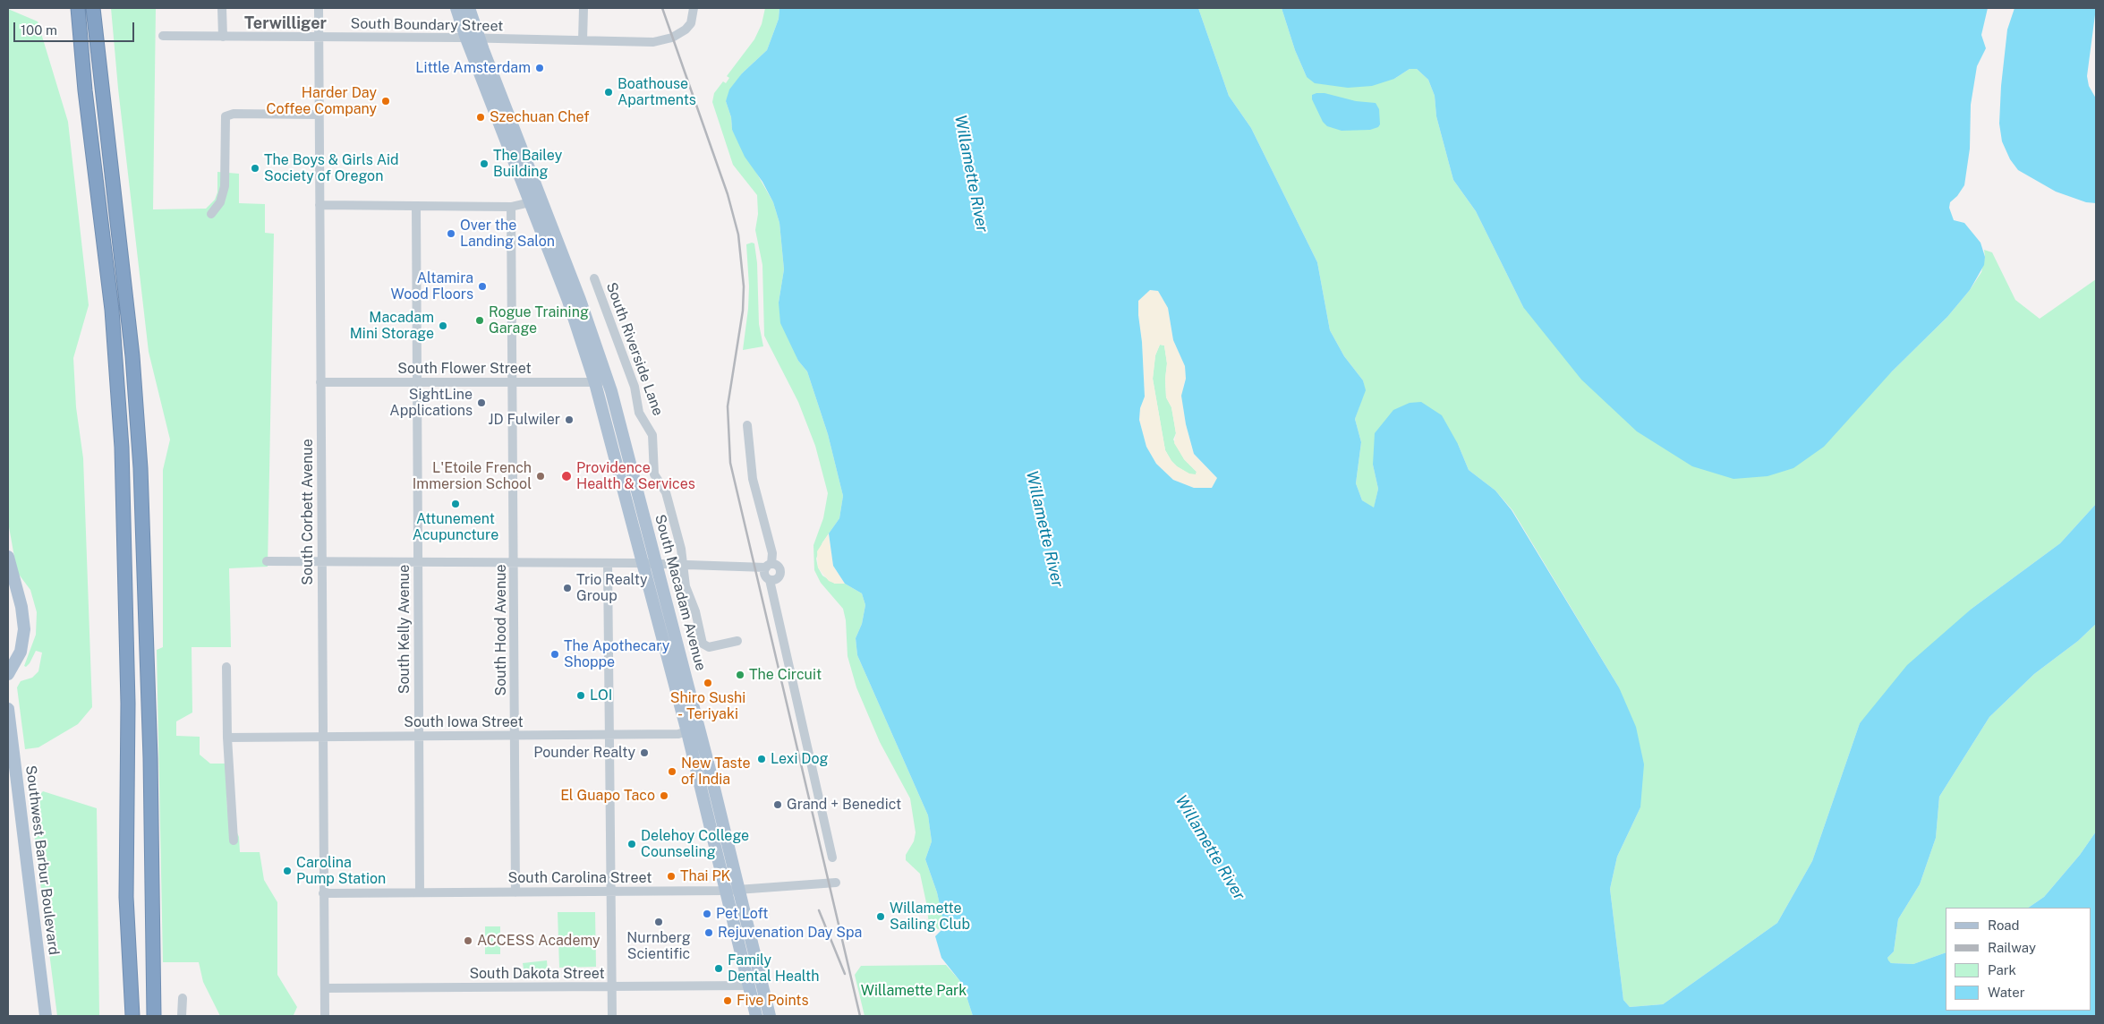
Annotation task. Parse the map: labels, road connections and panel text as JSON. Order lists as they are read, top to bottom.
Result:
{
  "streets": {
    "main road": ["South Macadam Avenue", "Southwest Barbur Boulevard"],
    "street": [
      "South Boundary Street",
      "South Riverside Lane",
      "South Flower Street",
      "South Corbett Avenue",
      "South Kelly Avenue",
      "South Hood Avenue",
      "South Iowa Street",
      "South Carolina Street",
      "South Dakota Street"
    ]
  },
  "crossings": [
    ["South Boundary Street", "South Corbett Avenue"],
    ["South Boundary Street", "South Macadam Avenue"],
    ["South Flower Street", "South Corbett Avenue"],
    ["South Flower Street", "South Macadam Avenue"],
    ["South Flower Street", "South Kelly Avenue"],
    ["South Flower Street", "South Hood Avenue"],
    ["South Corbett Avenue", "South Iowa Street"],
    ["South Corbett Avenue", "South Carolina Street"],
    ["South Corbett Avenue", "South Dakota Street"],
    ["South Macadam Avenue", "South Iowa Street"],
    ["South Macadam Avenue", "South Carolina Street"],
    ["South Macadam Avenue", "South Dakota Street"],
    ["South Kelly Avenue", "South Iowa Street"],
    ["South Kelly Avenue", "South Carolina Street"],
    ["South Hood Avenue", "South Iowa Street"],
    ["South Hood Avenue", "South Carolina Street"]
  ],
  "districts": ["Terwilliger"],
  "water": ["Willamette River"],
  "parks": ["Willamette Park"],
  "places": [
    "Little Amsterdam",
    "Boathouse Apartments",
    "Harder Day Coffee Company",
    "Szechuan Chef",
    "The Bailey Building",
    "The Boys & Girls Aid Society of Oregon",
    "Over the Landing Salon",
    "Altamira Wood Floors",
    "Rogue Training Garage",
    "Macadam Mini Storage",
    "SightLine Applications",
    "JD Fulwiler",
    "L'Etoile French Immersion School",
    "Providence Health & Services",
    "Attunement Acupuncture",
    "Trio Realty Group",
    "The Apothecary Shoppe",
    "The Circuit",
    "Shiro Sushi - Teriyaki",
    "LOI",
    "Pounder Realty",
    "Lexi Dog",
    "New Taste of India",
    "El Guapo Taco",
    "Grand + Benedict",
    "Delehoy College Counseling",
    "Carolina Pump Station",
    "Thai PK",
    "Pet Loft",
    "Willamette Sailing Club",
    "Nurnberg Scientific",
    "Rejuvenation Day Spa",
    "ACCESS Academy",
    "Family Dental Health",
    "Five Points"
  ],
  "legend": [
    "Road",
    "Railway",
    "Park",
    "Water"
  ],
  "scale_bar": "100 m"
}
